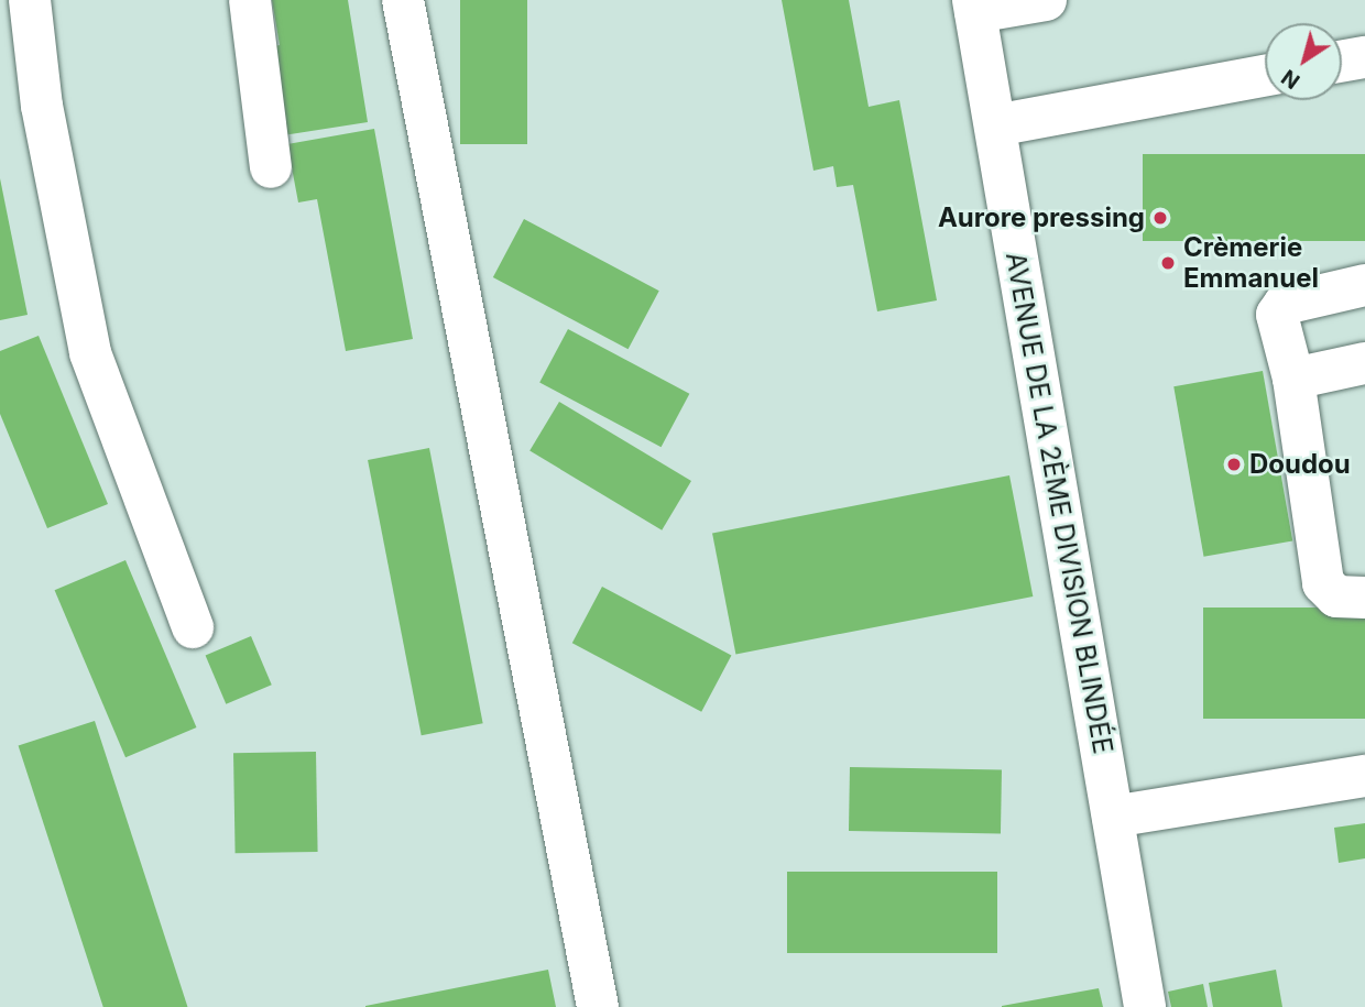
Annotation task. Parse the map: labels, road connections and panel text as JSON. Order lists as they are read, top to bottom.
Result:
{
  "streets": {
    "street": ["AVENUE DE LA 2ÈME DIVISION BLINDÉE"]
  },
  "places": ["Aurore pressing", "Crèmerie Emmanuel", "Doudou"],
  "north": "bottom left"
}
